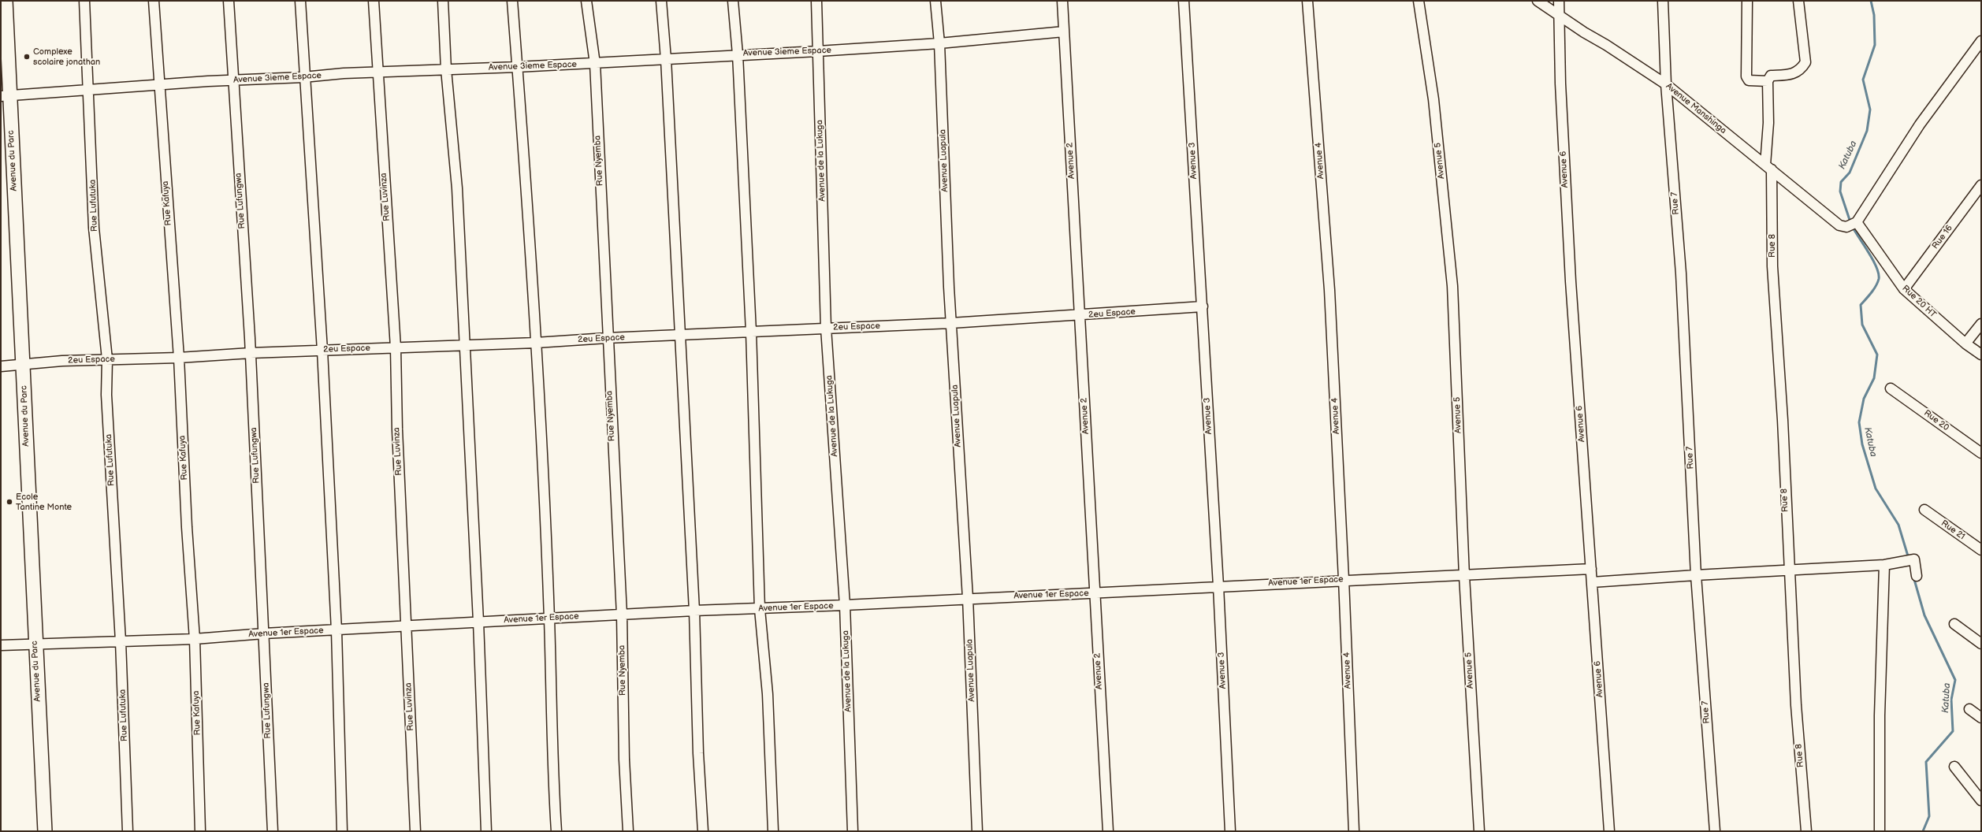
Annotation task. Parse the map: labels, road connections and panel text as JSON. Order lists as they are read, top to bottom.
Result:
{
  "streets": {
    "street": [
      "Avenue 3ieme Espace",
      "Avenue Manshinga",
      "Avenue du Parc",
      "Rue Nyemba",
      "Avenue de la Lukuga",
      "Avenue Luapula",
      "Avenue 2",
      "Avenue 3",
      "Avenue 4",
      "Avenue 5",
      "Avenue 6",
      "Rue Luvinza",
      "Rue Lufungwa",
      "Rue Kafuya",
      "Rue 7",
      "Rue Lufutuka",
      "Rue 16",
      "Rue 8",
      "Rue 20 HT",
      "2eu Espace",
      "Rue 20",
      "Rue 21",
      "Avenue 1er Espace"
    ]
  },
  "crossings": [
    ["Avenue 3ieme Espace", "Avenue du Parc"],
    ["Avenue 3ieme Espace", "Rue Nyemba"],
    ["Avenue 3ieme Espace", "Avenue de la Lukuga"],
    ["Avenue 3ieme Espace", "Avenue Luapula"],
    ["Avenue 3ieme Espace", "Avenue 2"],
    ["Avenue 3ieme Espace", "Rue Luvinza"],
    ["Avenue 3ieme Espace", "Rue Lufungwa"],
    ["Avenue 3ieme Espace", "Rue Kafuya"],
    ["Avenue 3ieme Espace", "Rue Lufutuka"],
    ["Avenue Manshinga", "Avenue 6"],
    ["Avenue Manshinga", "Rue 7"],
    ["Avenue Manshinga", "Rue 8"],
    ["Avenue Manshinga", "Rue 20 HT"],
    ["Avenue du Parc", "2eu Espace"],
    ["Avenue du Parc", "Avenue 1er Espace"],
    ["Rue Nyemba", "2eu Espace"],
    ["Rue Nyemba", "Avenue 1er Espace"],
    ["Avenue de la Lukuga", "2eu Espace"],
    ["Avenue de la Lukuga", "Avenue 1er Espace"],
    ["Avenue Luapula", "2eu Espace"],
    ["Avenue Luapula", "Avenue 1er Espace"],
    ["Avenue 2", "2eu Espace"],
    ["Avenue 2", "Avenue 1er Espace"],
    ["Avenue 3", "2eu Espace"],
    ["Avenue 3", "Avenue 1er Espace"],
    ["Avenue 4", "Avenue 1er Espace"],
    ["Avenue 5", "Avenue 1er Espace"],
    ["Avenue 6", "Avenue 1er Espace"],
    ["Rue Luvinza", "2eu Espace"],
    ["Rue Luvinza", "Avenue 1er Espace"],
    ["Rue Lufungwa", "2eu Espace"],
    ["Rue Lufungwa", "Avenue 1er Espace"],
    ["Rue Kafuya", "2eu Espace"],
    ["Rue Kafuya", "Avenue 1er Espace"],
    ["Rue Lufutuka", "2eu Espace"],
    ["Rue Lufutuka", "Avenue 1er Espace"],
    ["Rue 16", "Rue 20 HT"]
  ],
  "water": ["Katuba"],
  "places": ["Complexe scolaire jonathan", "Ecole Tantine Monte"]
}
